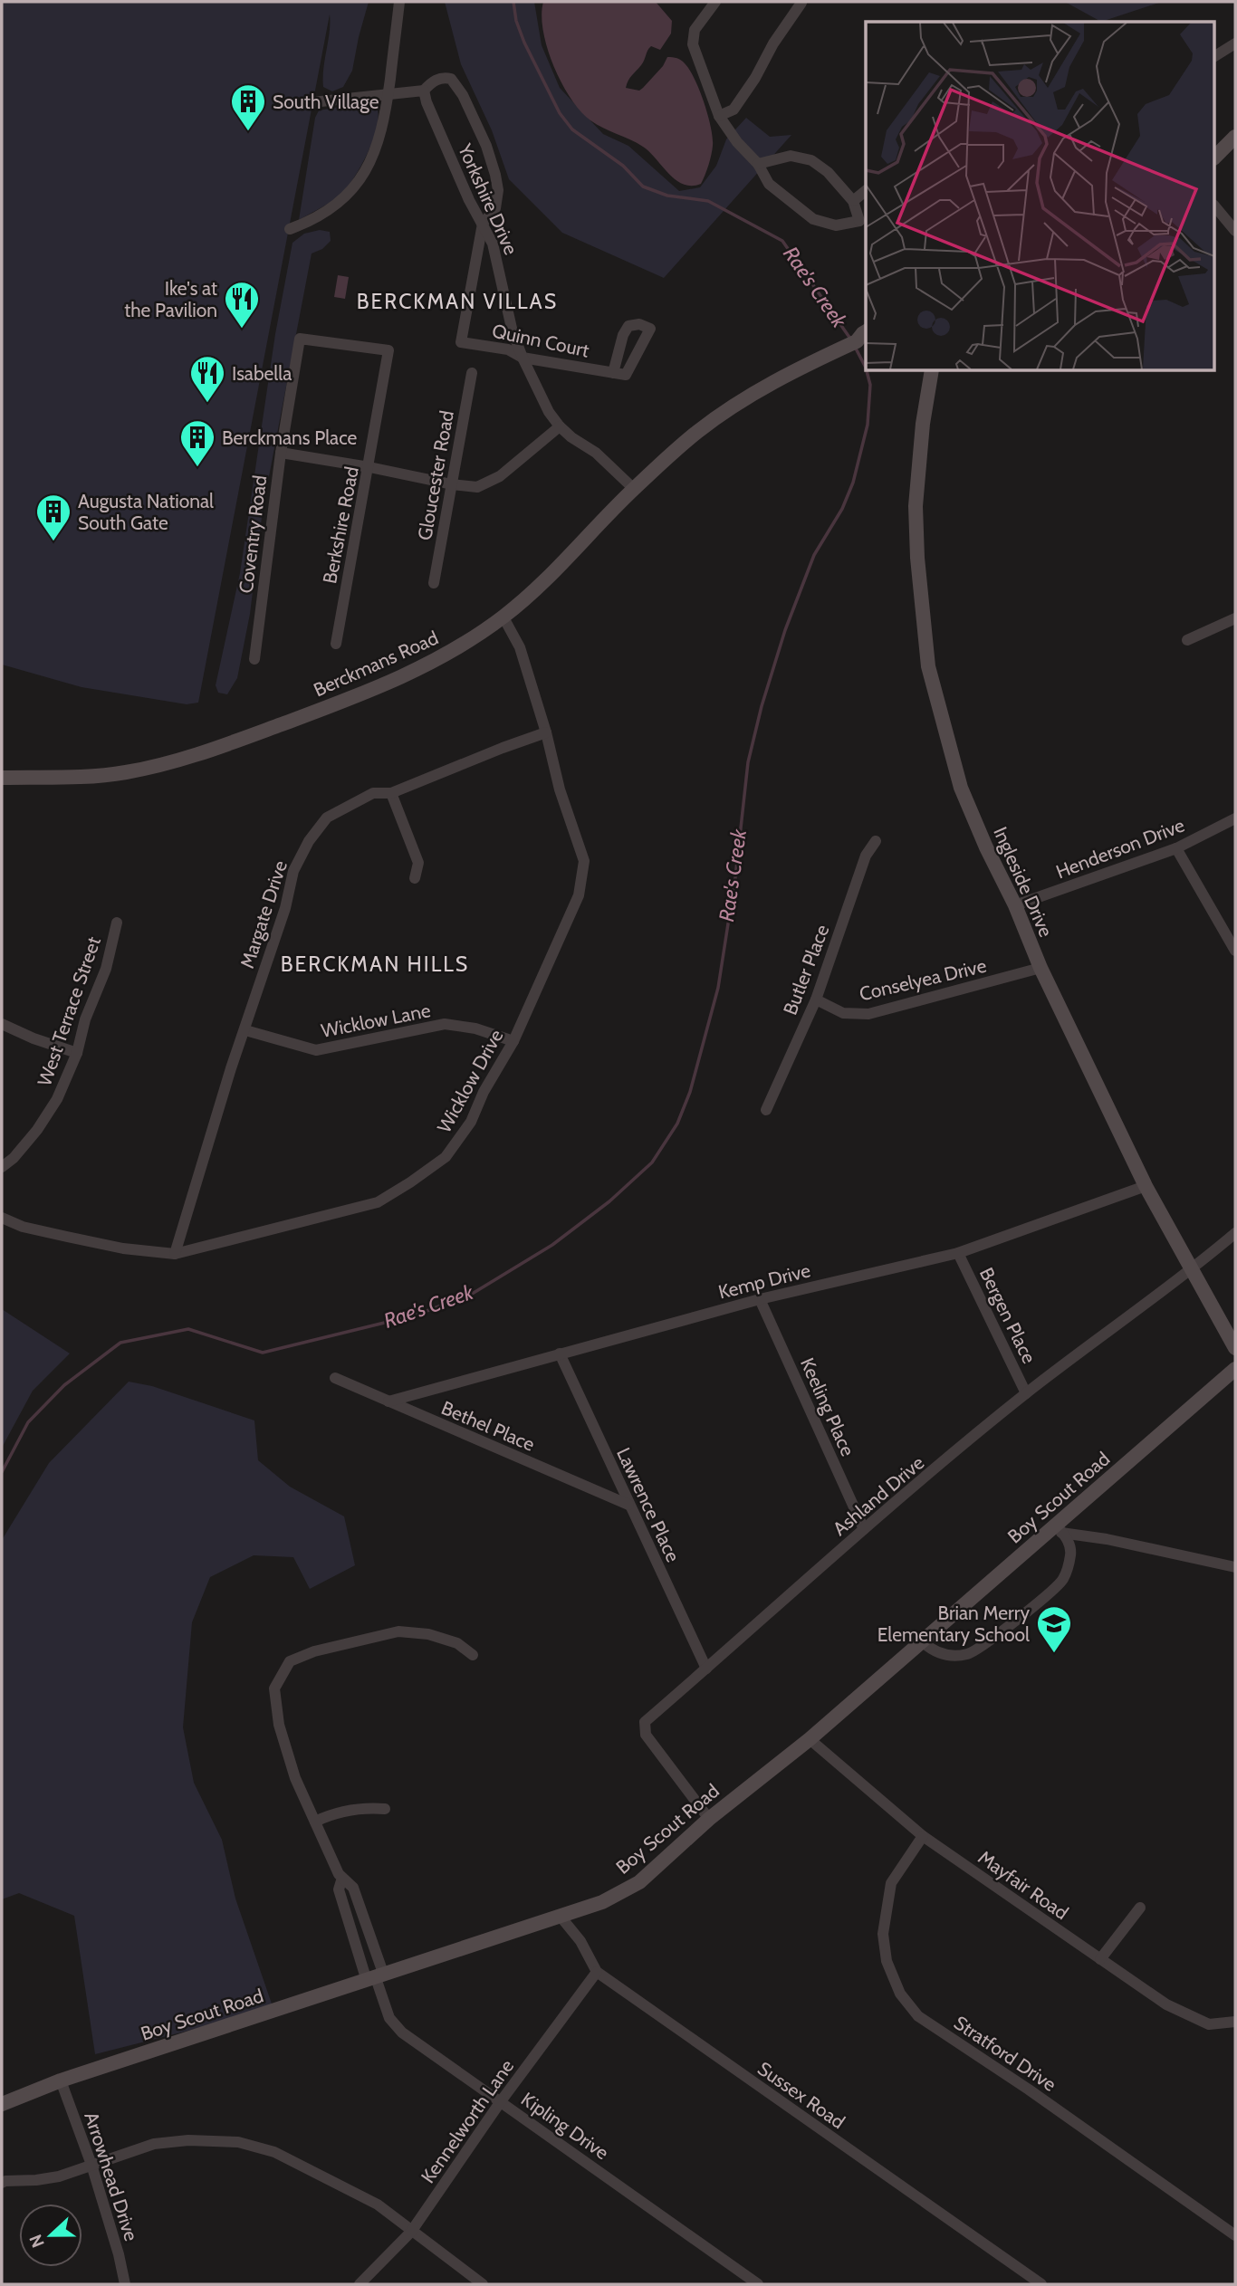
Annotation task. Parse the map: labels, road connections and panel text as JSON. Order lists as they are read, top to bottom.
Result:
{
  "streets": {
    "street": [
      "Yorkshire Drive",
      "Quinn Court",
      "Gloucester Road",
      "Berkshire Road",
      "Coventry Road",
      "Berckmans Road",
      "Henderson Drive",
      "Ingleside Drive",
      "Margate Drive",
      "Butler Place",
      "Conselyea Drive",
      "West Terrace Street",
      "Wicklow Lane",
      "Wicklow Drive",
      "Kemp Drive",
      "Bergen Place",
      "Keeling Place",
      "Bethel Place",
      "Ashland Drive",
      "Boy Scout Road",
      "Lawrence Place",
      "Mayfair Road",
      "Stratford Drive",
      "Sussex Road",
      "Kennelworth Lane",
      "Kipling Drive",
      "Arrowhead Drive"
    ]
  },
  "crossings": [
    ["Yorkshire Drive", "Quinn Court"],
    ["Yorkshire Drive", "Berckmans Road"],
    ["Berkshire Road", "Coventry Road"],
    ["Berckmans Road", "Wicklow Drive"],
    ["Henderson Drive", "Ingleside Drive"],
    ["Ingleside Drive", "Conselyea Drive"],
    ["Ingleside Drive", "Kemp Drive"],
    ["Ingleside Drive", "Ashland Drive"],
    ["Margate Drive", "Wicklow Lane"],
    ["Margate Drive", "Wicklow Drive"],
    ["Butler Place", "Conselyea Drive"],
    ["Wicklow Lane", "Wicklow Drive"],
    ["Kemp Drive", "Bergen Place"],
    ["Kemp Drive", "Keeling Place"],
    ["Kemp Drive", "Bethel Place"],
    ["Kemp Drive", "Lawrence Place"],
    ["Bergen Place", "Ashland Drive"],
    ["Keeling Place", "Ashland Drive"],
    ["Bethel Place", "Lawrence Place"],
    ["Ashland Drive", "Boy Scout Road"],
    ["Ashland Drive", "Lawrence Place"],
    ["Boy Scout Road", "Mayfair Road"],
    ["Boy Scout Road", "Sussex Road"],
    ["Boy Scout Road", "Kipling Drive"],
    ["Boy Scout Road", "Arrowhead Drive"],
    ["Mayfair Road", "Stratford Drive"],
    ["Sussex Road", "Kennelworth Lane"],
    ["Kennelworth Lane", "Kipling Drive"]
  ],
  "districts": ["BERCKMAN VILLAS", "BERCKMAN HILLS"],
  "water": ["Rae's Creek"],
  "places": {
    "building": ["South Village", "Berckmans Place", "Augusta National South Gate"],
    "restaurant": ["Ike's at the Pavilion", "Isabella"],
    "school or university": ["Brian Merry Elementary School"]
  },
  "north": "left"
}
